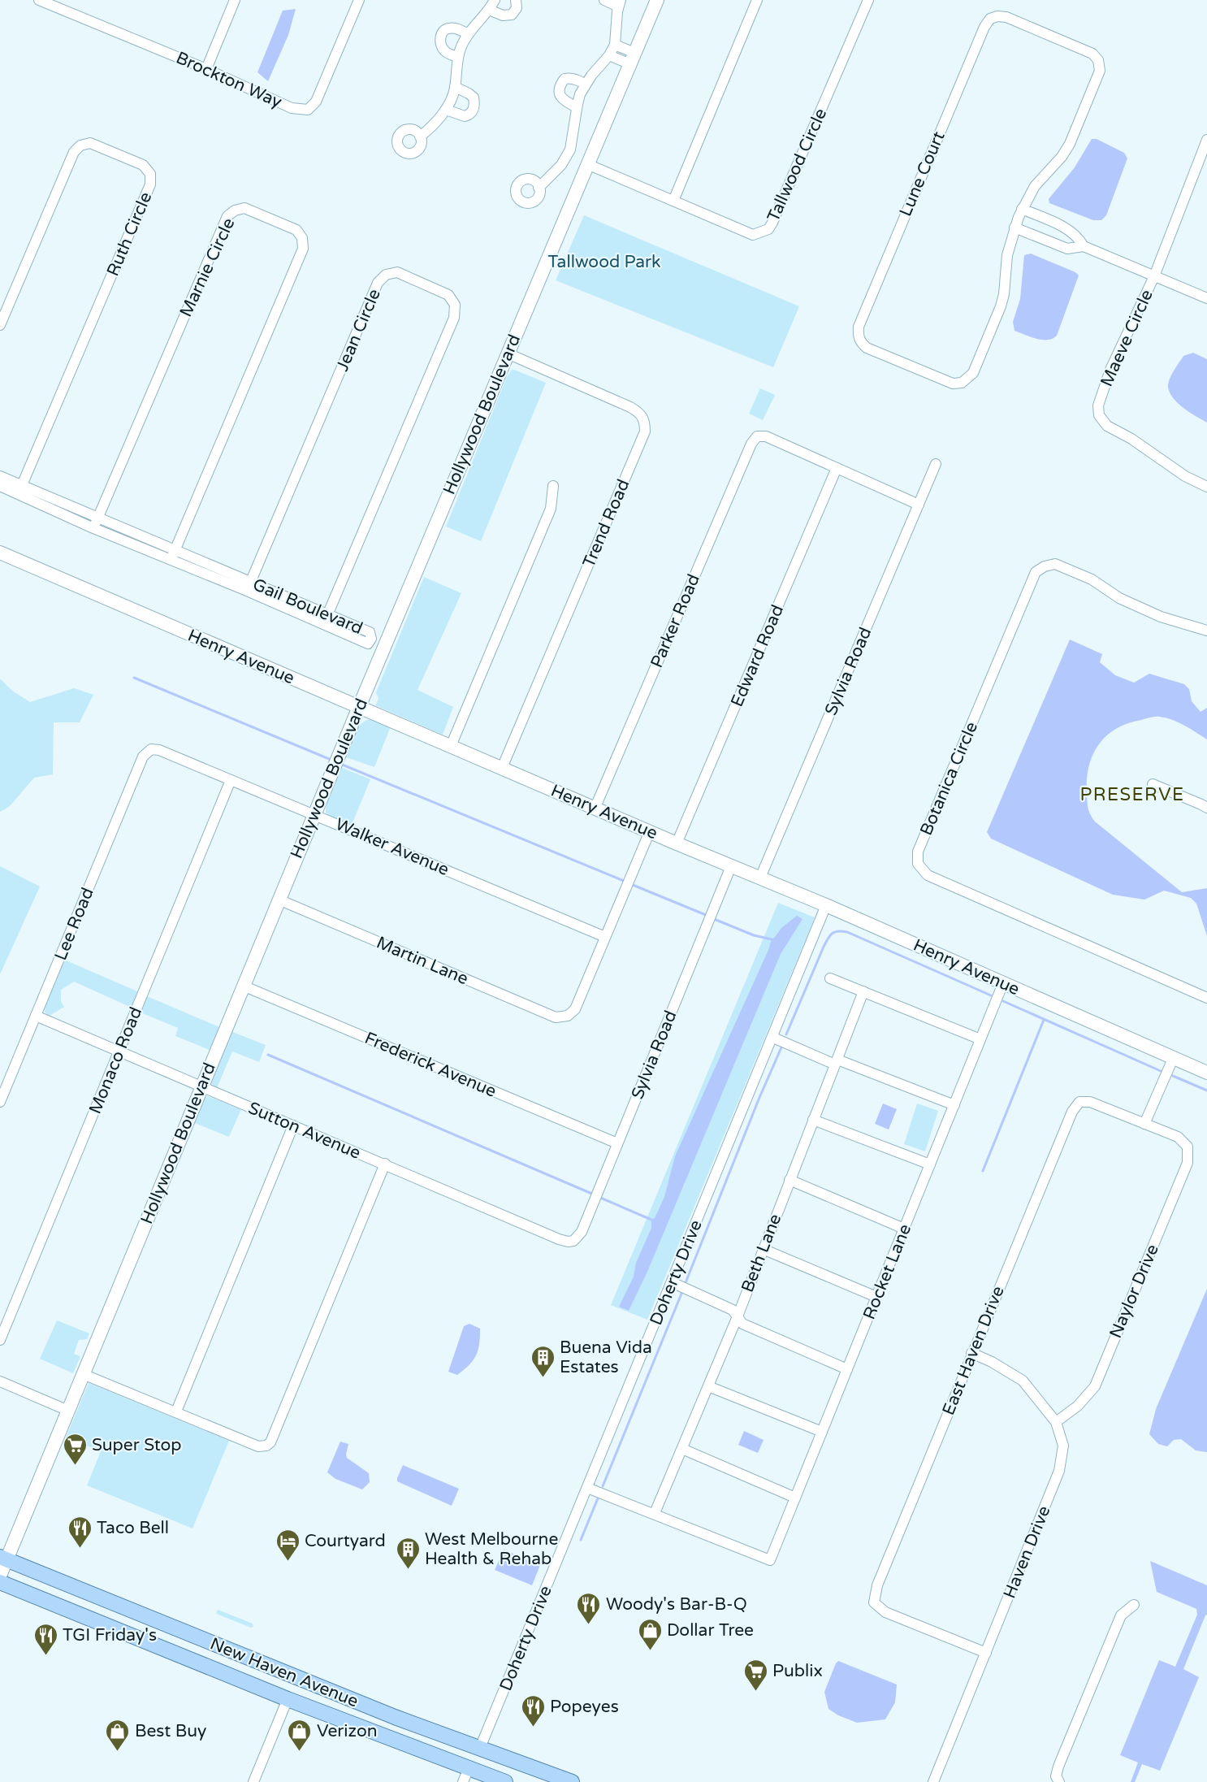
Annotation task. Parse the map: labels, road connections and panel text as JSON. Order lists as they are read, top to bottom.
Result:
{
  "streets": {
    "main road": ["New Haven Avenue"],
    "street": [
      "Brockton Way",
      "Tallwood Circle",
      "Lune Court",
      "Ruth Circle",
      "Marnie Circle",
      "Jean Circle",
      "Maeve Circle",
      "Hollywood Boulevard",
      "Trend Road",
      "Gail Boulevard",
      "Parker Road",
      "Edward Road",
      "Henry Avenue",
      "Sylvia Road",
      "Botanica Circle",
      "Walker Avenue",
      "Lee Road",
      "Martin Lane",
      "Monaco Road",
      "Frederick Avenue",
      "Sutton Avenue",
      "Beth Lane",
      "Rocket Lane",
      "Doherty Drive",
      "Naylor Drive",
      "East Haven Drive",
      "Haven Drive"
    ]
  },
  "crossings": [
    ["Tallwood Circle", "Hollywood Boulevard"],
    ["Ruth Circle", "Gail Boulevard"],
    ["Marnie Circle", "Gail Boulevard"],
    ["Jean Circle", "Gail Boulevard"],
    ["Hollywood Boulevard", "Trend Road"],
    ["Hollywood Boulevard", "Henry Avenue"],
    ["Hollywood Boulevard", "Walker Avenue"],
    ["Hollywood Boulevard", "Martin Lane"],
    ["Hollywood Boulevard", "Frederick Avenue"],
    ["Hollywood Boulevard", "Sutton Avenue"],
    ["Hollywood Boulevard", "New Haven Avenue"],
    ["Trend Road", "Henry Avenue"],
    ["Parker Road", "Edward Road"],
    ["Parker Road", "Henry Avenue"],
    ["Edward Road", "Henry Avenue"],
    ["Henry Avenue", "Sylvia Road"],
    ["Henry Avenue", "Rocket Lane"],
    ["Henry Avenue", "Doherty Drive"],
    ["Sylvia Road", "Frederick Avenue"],
    ["Sylvia Road", "Sutton Avenue"],
    ["Walker Avenue", "Lee Road"],
    ["Walker Avenue", "Martin Lane"],
    ["Walker Avenue", "Monaco Road"],
    ["Lee Road", "Sutton Avenue"],
    ["Monaco Road", "Sutton Avenue"],
    ["Beth Lane", "Rocket Lane"],
    ["Doherty Drive", "New Haven Avenue"],
    ["Naylor Drive", "East Haven Drive"],
    ["Naylor Drive", "Haven Drive"],
    ["East Haven Drive", "Haven Drive"]
  ],
  "districts": ["PRESERVE"],
  "parks": ["Tallwood Park"],
  "places": {
    "building": ["Buena Vida Estates", "West Melbourne Health & Rehab"],
    "supermarket": ["Super Stop", "Publix"],
    "restaurant": [
      "Taco Bell",
      "Woody's Bar-B-Q",
      "TGI Friday's",
      "Popeyes"
    ],
    "hotel": ["Courtyard"],
    "shop": ["Dollar Tree", "Best Buy", "Verizon"]
  }
}
